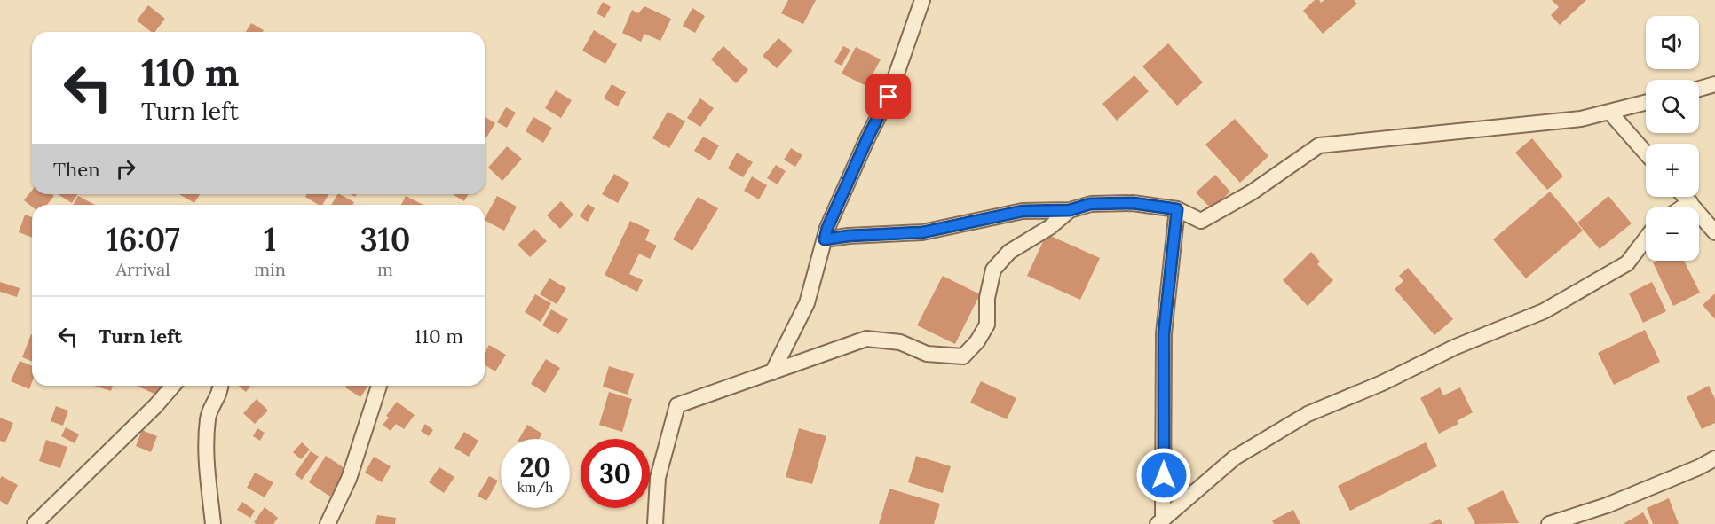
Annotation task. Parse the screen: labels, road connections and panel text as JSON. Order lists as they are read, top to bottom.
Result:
{
  "page": {
    "map_buttons": ["+", "−"],
    "turn": ["110 m", "Turn left"],
    "then": "Then",
    "eta": [
      "16:07",
      "Arrival",
      "1",
      "min",
      "310",
      "m"
    ],
    "list": [
      {
        "name": "Turn left",
        "value": "110 m"
      }
    ],
    "speed": "20 km/h",
    "limit": "30"
  }
}
